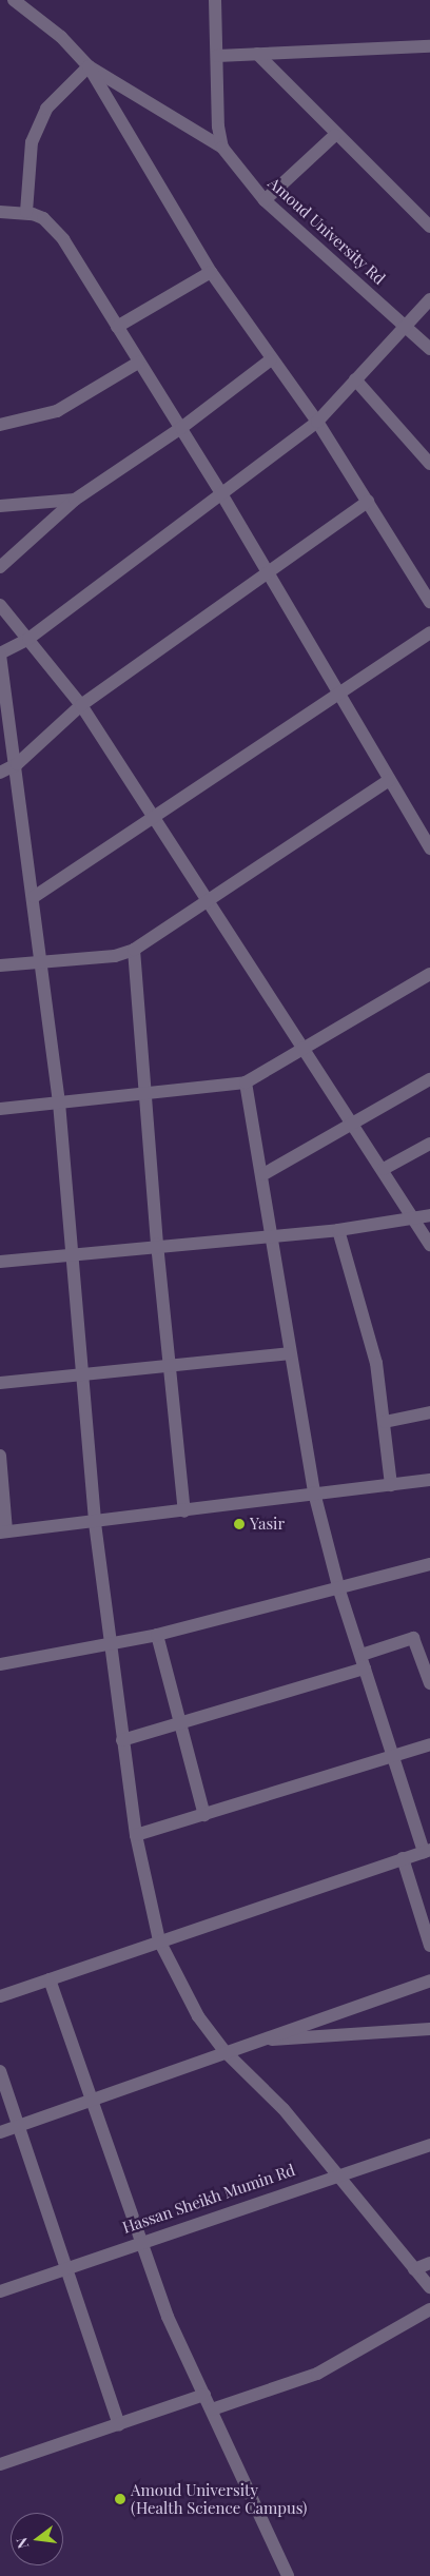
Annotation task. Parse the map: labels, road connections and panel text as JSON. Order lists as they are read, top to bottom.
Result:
{
  "streets": {
    "street": ["Amoud University Rd", "Hassan Sheikh Mumin Rd"]
  },
  "places": ["Yasir", "Amoud University (Health Science Campus)"],
  "north": "left"
}
